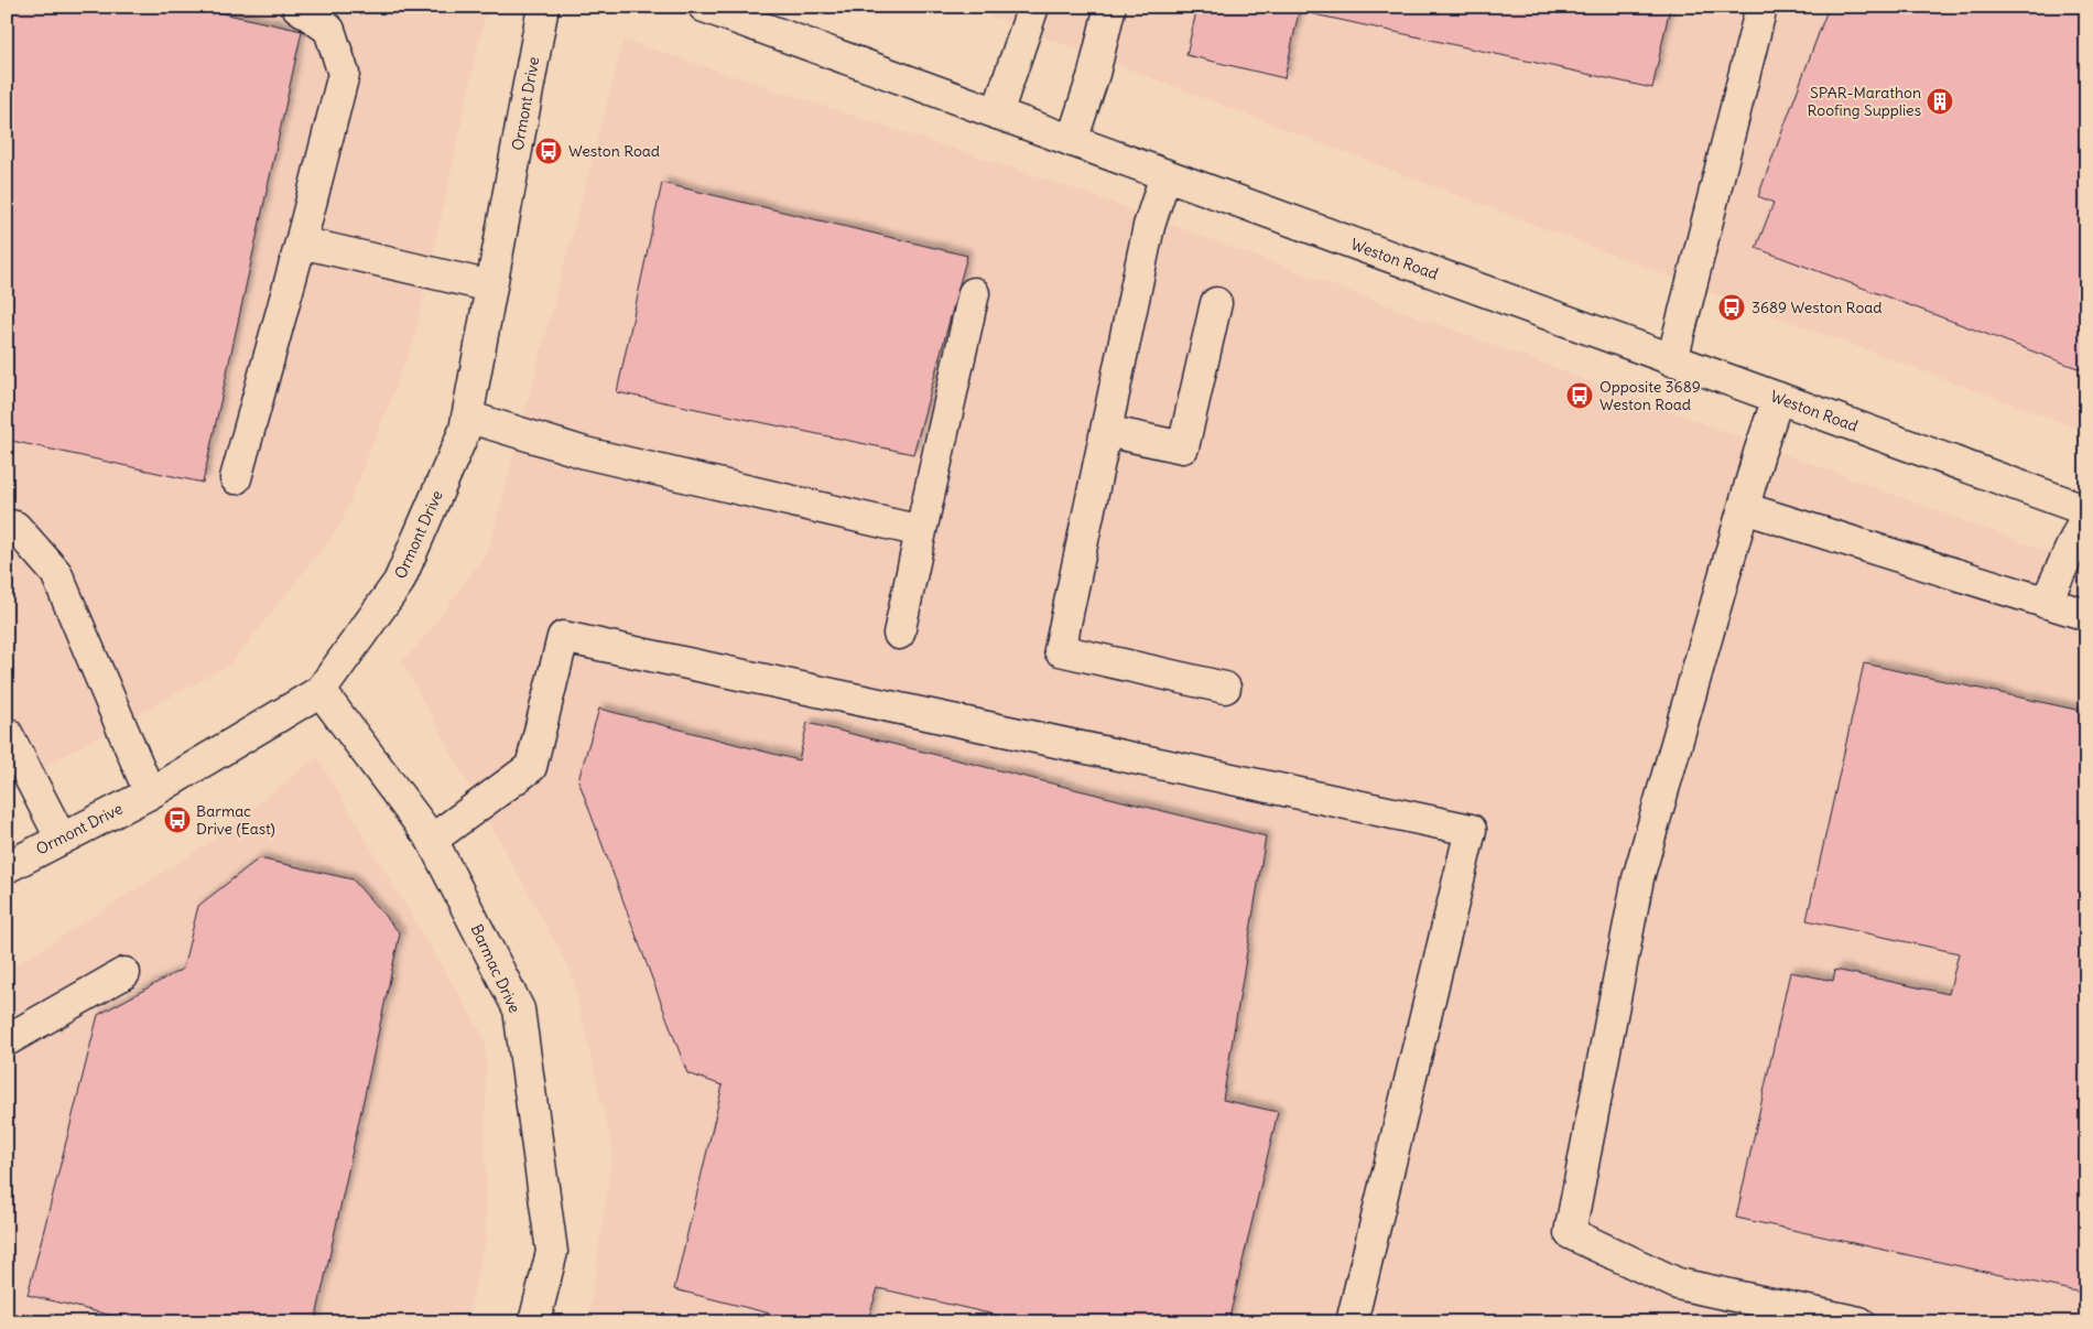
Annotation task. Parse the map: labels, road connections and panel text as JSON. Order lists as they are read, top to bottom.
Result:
{
  "streets": {
    "street": ["Ormont Drive", "Weston Road", "Barmac Drive"]
  },
  "crossings": [
    ["Ormont Drive", "Barmac Drive"]
  ],
  "places": {
    "building": ["SPAR-Marathon Roofing Supplies"],
    "bus stop": [
      "Weston Road",
      "3689 Weston Road",
      "Opposite 3689 Weston Road",
      "Barmac Drive (East)"
    ]
  }
}
